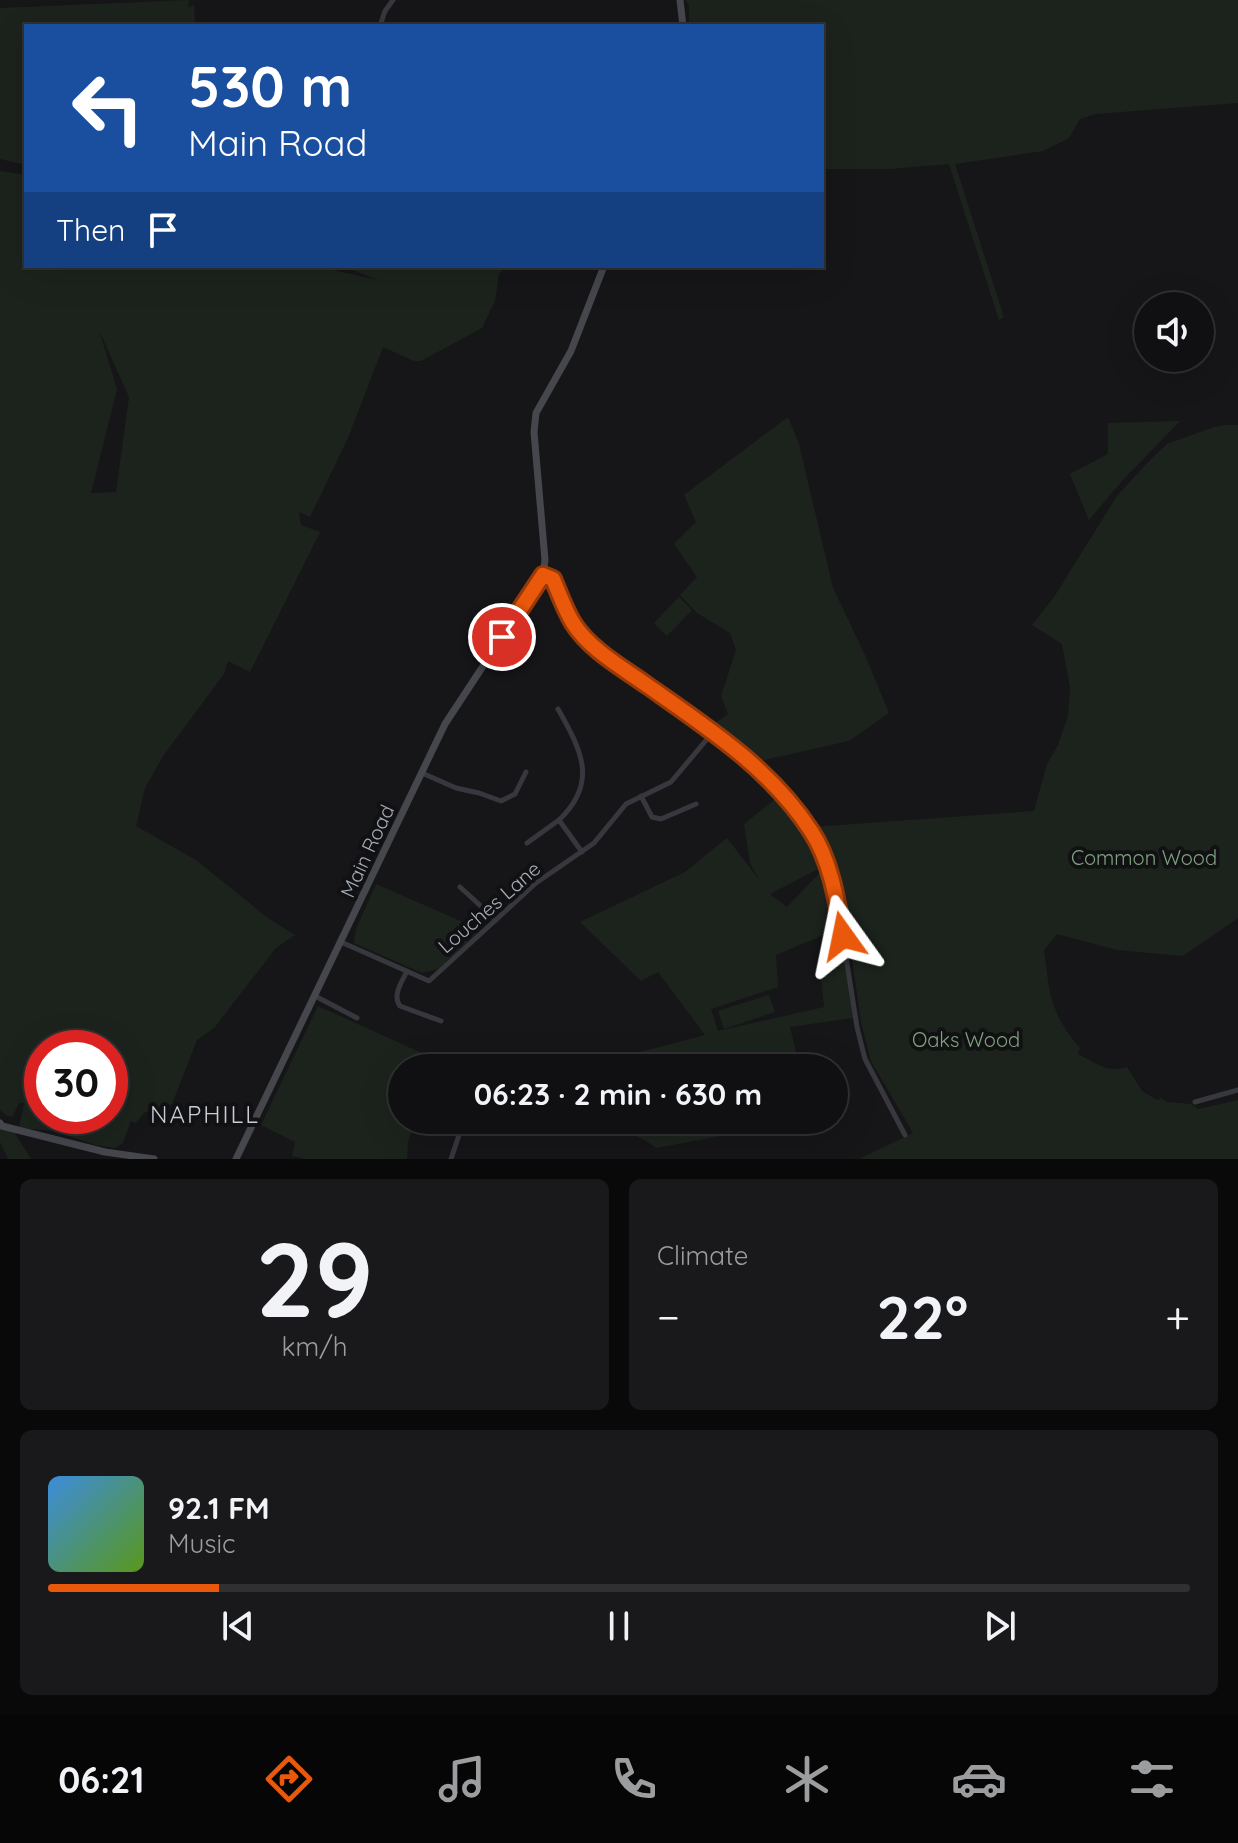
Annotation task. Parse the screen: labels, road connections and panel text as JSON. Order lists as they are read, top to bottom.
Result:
{
  "streets": {
    "street": ["Main Road", "Louches Lane"]
  },
  "crossings": [
    ["Main Road", "Louches Lane"]
  ],
  "districts": ["NAPHILL"],
  "parks": ["Common Wood", "Oaks Wood"],
  "page": {
    "turn": ["530 m", "Main Road"],
    "then": "Then",
    "limit": "30",
    "trip": "06:23 · 2 min · 630 m",
    "tile": [
      ["29", "km/h"],
      "Climate"
    ],
    "heat": ["−", "22°", "+"],
    "song": ["92.1 FM", "Music"],
    "tabs": "06:21"
  }
}
